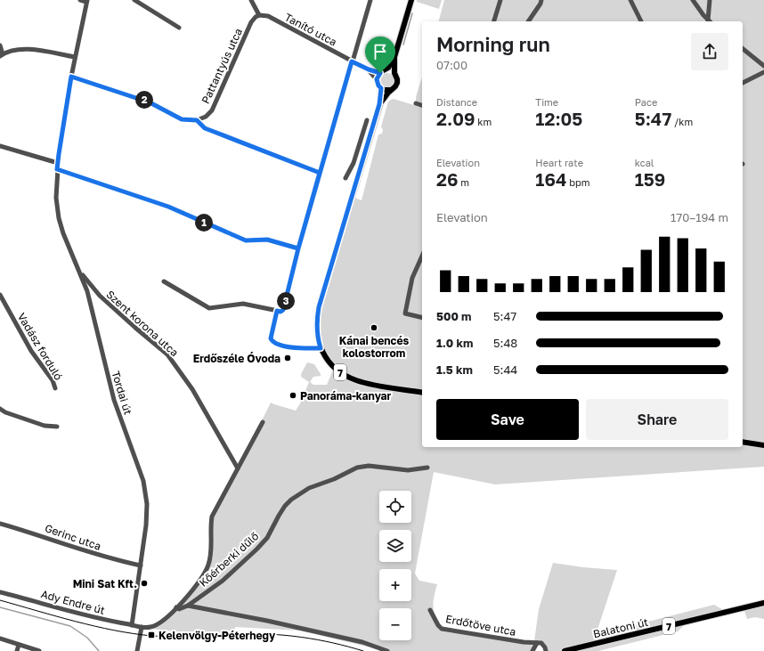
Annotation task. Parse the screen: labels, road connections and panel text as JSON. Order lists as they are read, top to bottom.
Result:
{
  "streets": {
    "main road": ["7", "Balatoni út"],
    "street": [
      "Tanító utca",
      "Pattantyús utca",
      "Szent korona utca",
      "Vadász forduló",
      "Tordai út",
      "Gerinc utca",
      "Kőérberki dűlő",
      "Ady Endre út",
      "Erdőtöve utca"
    ]
  },
  "crossings": [
    ["Tanító utca", "Pattantyús utca"],
    ["Tanító utca", "7"],
    ["Szent korona utca", "Tordai út"],
    ["Szent korona utca", "Ady Endre út"],
    ["Tordai út", "Gerinc utca"],
    ["Tordai út", "Ady Endre út"],
    ["Kőérberki dűlő", "Ady Endre út"]
  ],
  "places": {
    "other": [
      "Kánai bencés kolostorrom",
      "Erdőszéle Óvoda",
      "Panoráma-kanyar",
      "Mini Sat Kft."
    ],
    "transit": ["Kelenvölgy-Péterhegy"]
  },
  "page": {
    "heading": ["Morning run", "07:00"],
    "stats": [
      ["Distance", "2.09 km"],
      ["Time", "12:05"],
      ["Pace", "5:47 /km"],
      ["Elevation", "26 m"],
      ["Heart rate", "164 bpm"],
      ["kcal", "159"]
    ],
    "pins": ["2", "1", "3"],
    "chart": ["Elevation", "170–194 m"],
    "list": [
      {
        "name": "500 m",
        "note": "5:47"
      },
      {
        "name": "1.0 km",
        "note": "5:48"
      },
      {
        "name": "1.5 km",
        "note": "5:44"
      }
    ],
    "buttons": ["Save", "Share"],
    "map_buttons": ["+", "−"]
  }
}
